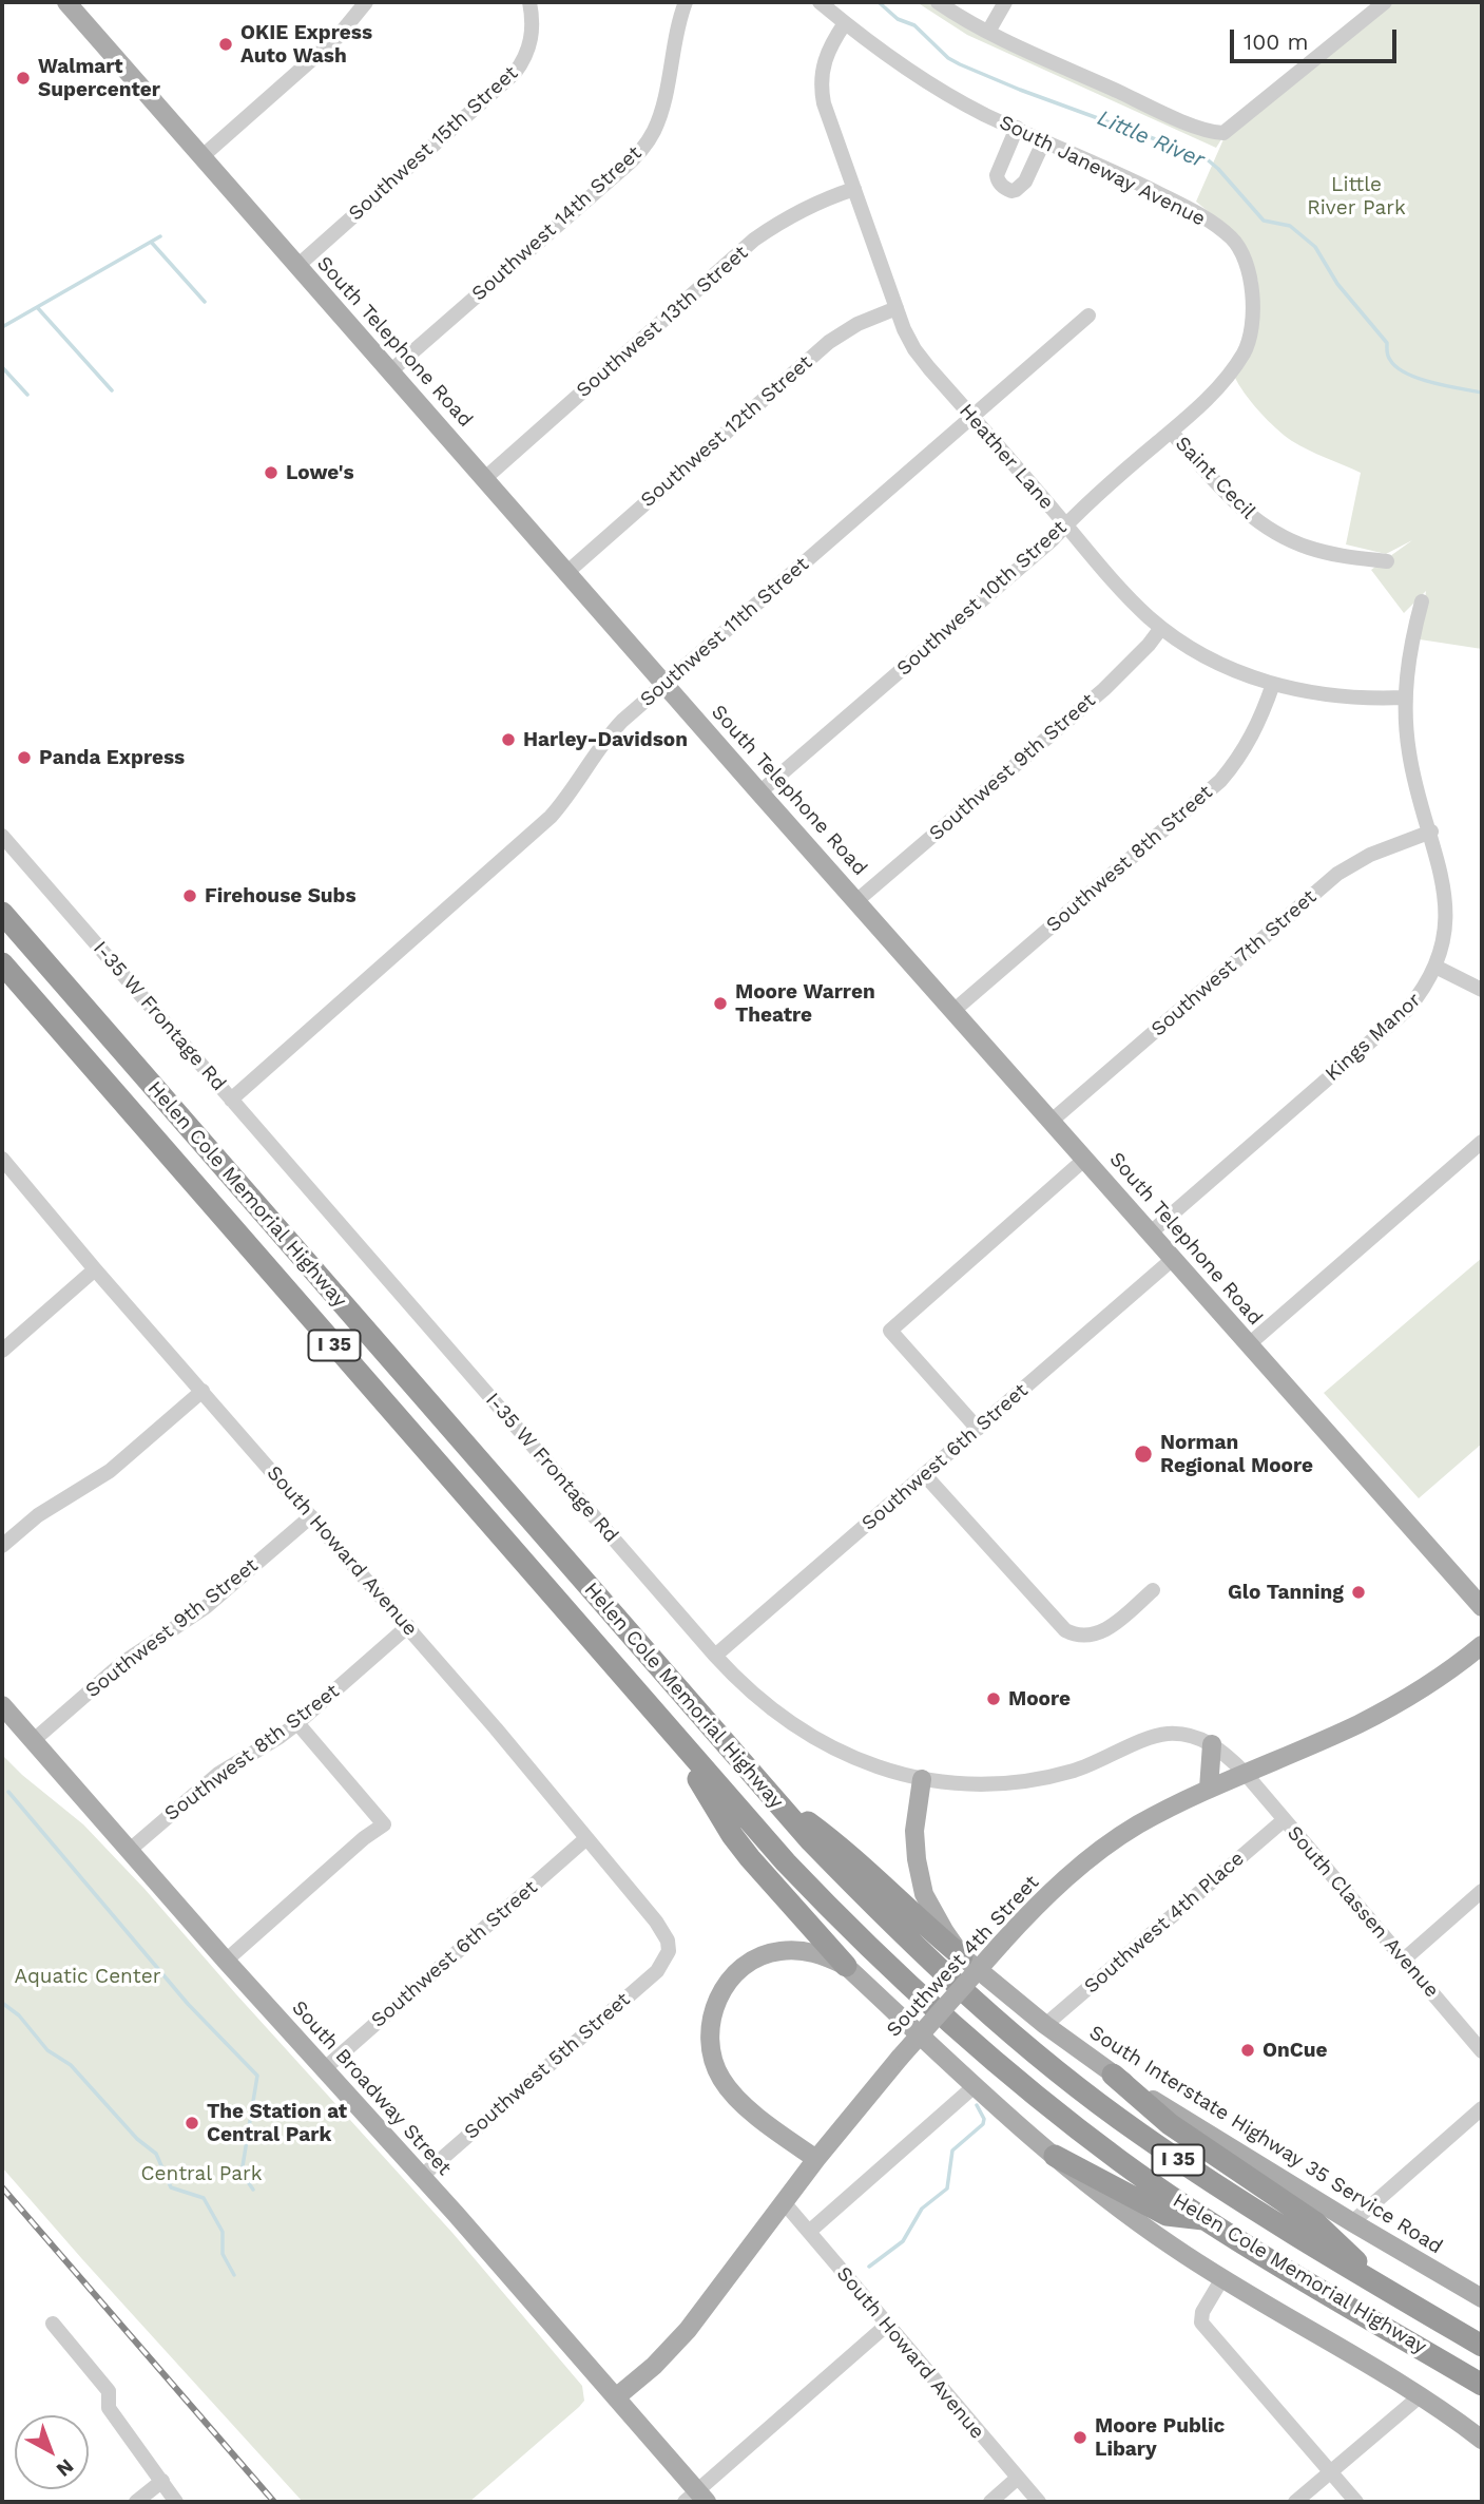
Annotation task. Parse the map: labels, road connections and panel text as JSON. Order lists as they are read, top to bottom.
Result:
{
  "streets": {
    "highway": ["Helen Cole Memorial Highway", "I 35"],
    "main road": [
      "South Telephone Road",
      "Southwest 4th Street",
      "South Broadway Street",
      "South Interstate Highway 35 Service Road"
    ],
    "street": [
      "Southwest 15th Street",
      "South Janeway Avenue",
      "Southwest 14th Street",
      "Southwest 13th Street",
      "Southwest 12th Street",
      "Heather Lane",
      "Saint Cecil",
      "Southwest 10th Street",
      "Southwest 11th Street",
      "Southwest 9th Street",
      "Southwest 8th Street",
      "Southwest 7th Street",
      "I-35 W Frontage Rd",
      "Kings Manor",
      "Southwest 6th Street",
      "South Howard Avenue",
      "South Classen Avenue",
      "Southwest 4th Place",
      "Southwest 5th Street"
    ]
  },
  "crossings": [
    ["Southwest 15th Street", "South Telephone Road"],
    ["South Janeway Avenue", "Heather Lane"],
    ["South Janeway Avenue", "Southwest 10th Street"],
    ["Southwest 14th Street", "South Telephone Road"],
    ["Southwest 13th Street", "South Telephone Road"],
    ["Southwest 13th Street", "Heather Lane"],
    ["South Telephone Road", "Southwest 12th Street"],
    ["South Telephone Road", "Southwest 10th Street"],
    ["South Telephone Road", "Southwest 11th Street"],
    ["South Telephone Road", "Southwest 9th Street"],
    ["South Telephone Road", "Southwest 8th Street"],
    ["South Telephone Road", "Southwest 7th Street"],
    ["South Telephone Road", "Kings Manor"],
    ["South Telephone Road", "Southwest 6th Street"],
    ["Southwest 12th Street", "Heather Lane"],
    ["Heather Lane", "Southwest 10th Street"],
    ["Heather Lane", "Southwest 11th Street"],
    ["Heather Lane", "Southwest 9th Street"],
    ["Heather Lane", "Southwest 8th Street"],
    ["Heather Lane", "Kings Manor"],
    ["Saint Cecil", "Southwest 10th Street"],
    ["Southwest 11th Street", "I-35 W Frontage Rd"],
    ["Southwest 9th Street", "South Howard Avenue"],
    ["Southwest 9th Street", "South Broadway Street"],
    ["Southwest 8th Street", "South Howard Avenue"],
    ["Southwest 8th Street", "South Broadway Street"],
    ["Southwest 7th Street", "Kings Manor"],
    ["I-35 W Frontage Rd", "Southwest 6th Street"],
    ["I-35 W Frontage Rd", "South Classen Avenue"],
    ["I-35 W Frontage Rd", "Southwest 4th Street"],
    ["I-35 W Frontage Rd", "South Interstate Highway 35 Service Road"],
    ["Southwest 6th Street", "South Howard Avenue"],
    ["Southwest 6th Street", "South Broadway Street"],
    ["South Howard Avenue", "Southwest 4th Street"],
    ["South Howard Avenue", "Southwest 5th Street"],
    ["South Classen Avenue", "Southwest 4th Place"],
    ["South Classen Avenue", "Southwest 4th Street"],
    ["Southwest 4th Place", "South Interstate Highway 35 Service Road"],
    ["Southwest 4th Street", "South Broadway Street"],
    ["Southwest 5th Street", "South Broadway Street"]
  ],
  "water": ["Little River"],
  "parks": ["Little River Park", "Aquatic Center", "Central Park"],
  "places": [
    "OKIE Express Auto Wash",
    "Walmart Supercenter",
    "Lowe's",
    "Harley-Davidson",
    "Panda Express",
    "Firehouse Subs",
    "Moore Warren Theatre",
    "Norman Regional Moore",
    "Glo Tanning",
    "Moore",
    "OnCue",
    "The Station at Central Park",
    "Moore Public Libary"
  ],
  "scale_bar": "100 m",
  "north": "bottom right"
}
